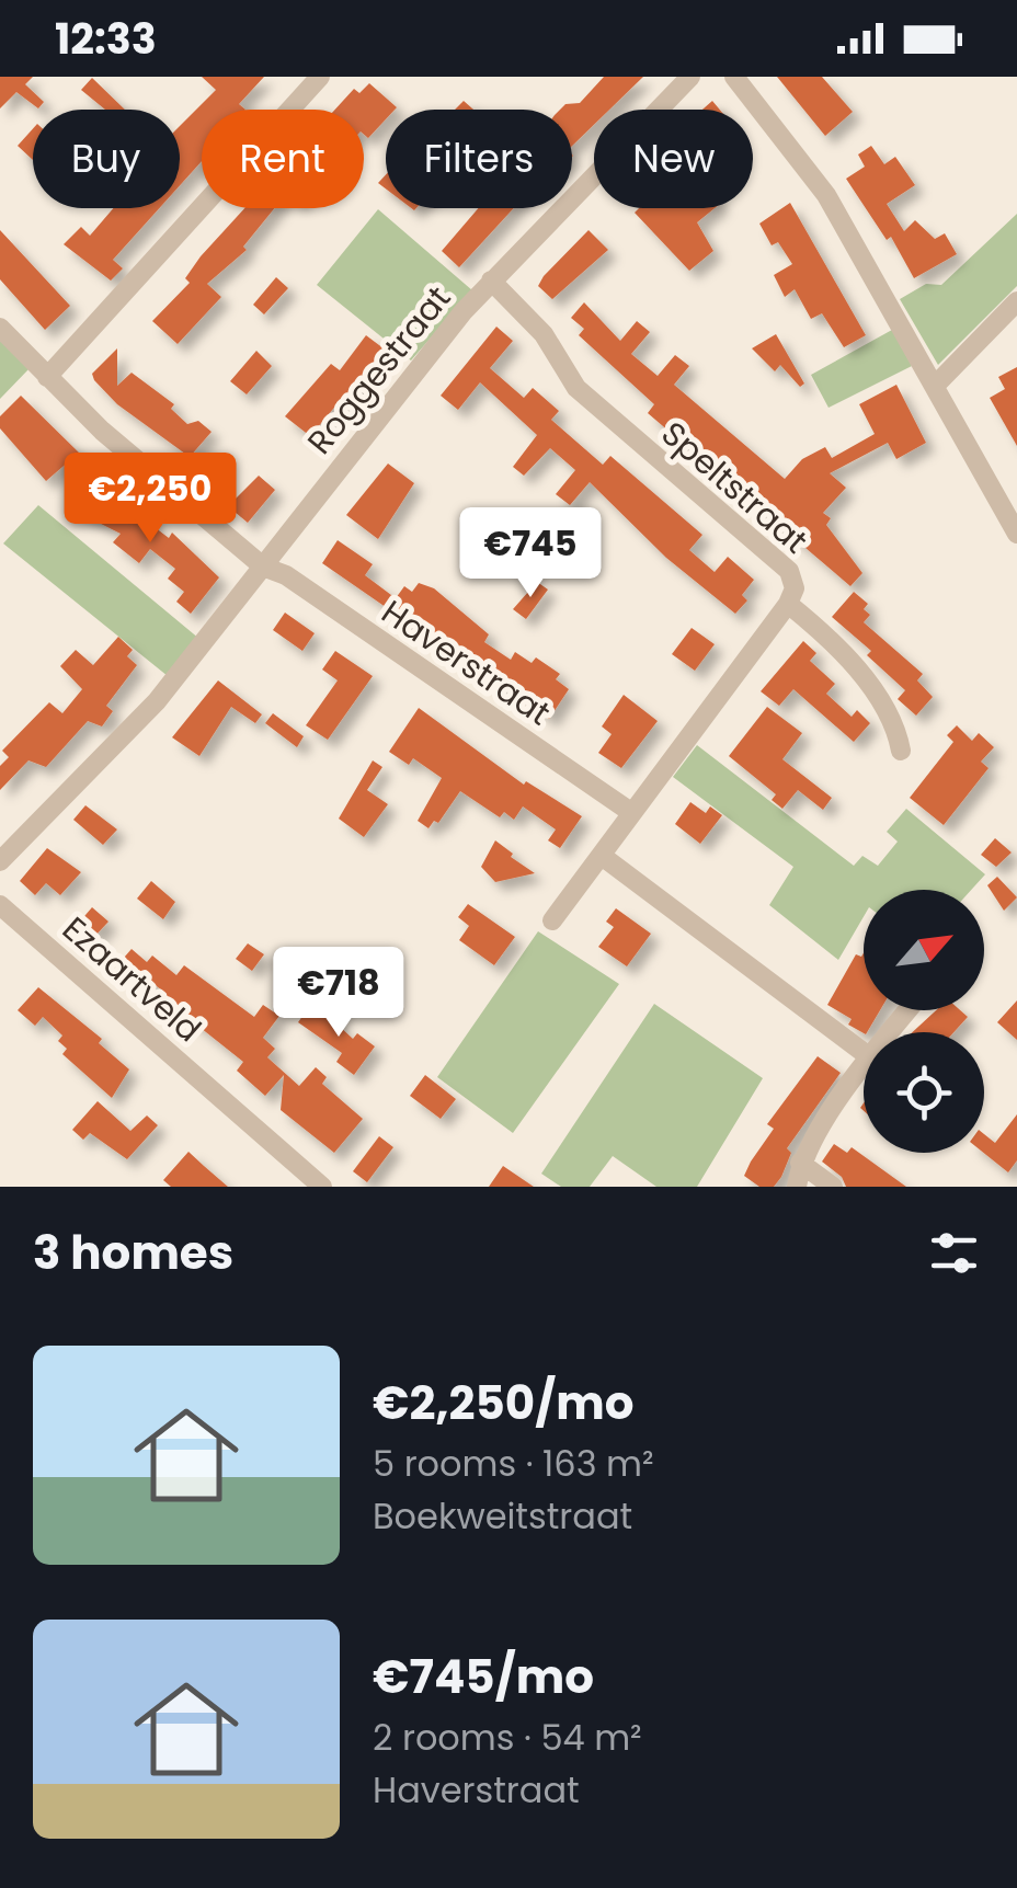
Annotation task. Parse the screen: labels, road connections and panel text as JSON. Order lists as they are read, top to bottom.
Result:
{
  "streets": {
    "street": [
      "Roggestraat",
      "Speltstraat",
      "Haverstraat",
      "Ezaartveld"
    ]
  },
  "crossings": [
    ["Roggestraat", "Speltstraat"],
    ["Roggestraat", "Haverstraat"]
  ],
  "north": "top right",
  "page": {
    "status": "12:33",
    "chip": [
      "Buy",
      "Rent",
      "Filters",
      "New"
    ],
    "price": ["€2,250", "€745", "€718"],
    "heading": "3 homes",
    "list": [
      {
        "name": "€2,250/mo",
        "note": "5 rooms · 163 m² · Boekweitstraat"
      },
      {
        "name": "€745/mo",
        "note": "2 rooms · 54 m² · Haverstraat"
      }
    ]
  }
}
